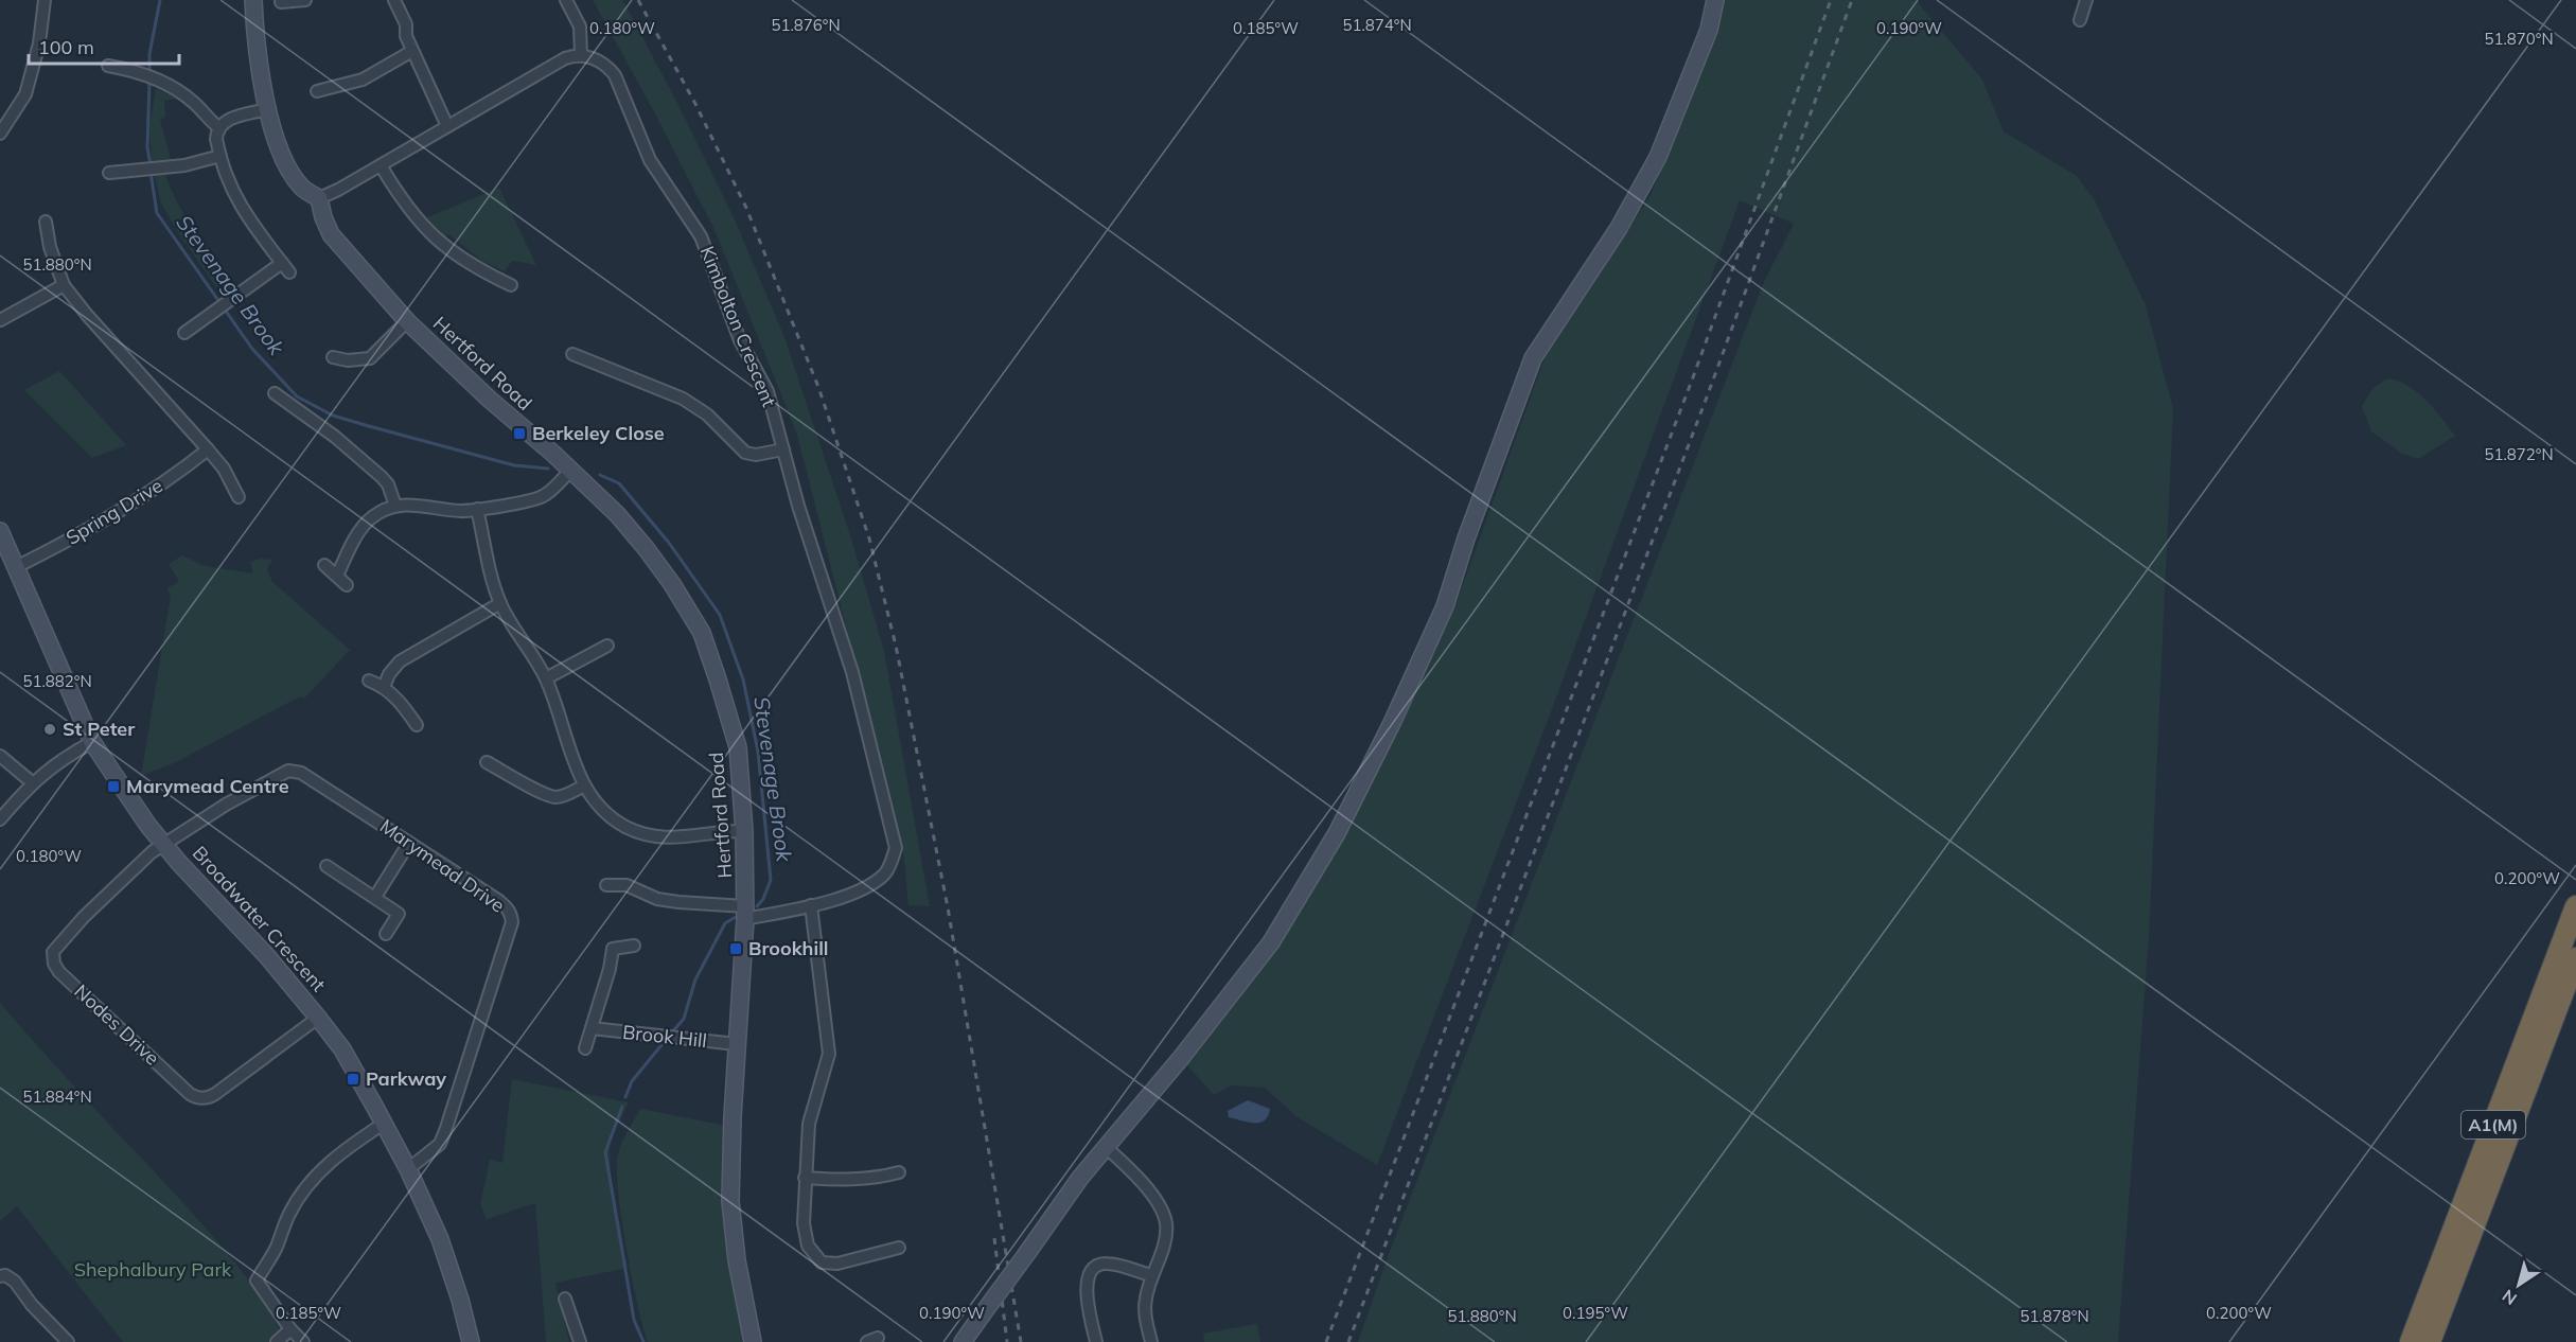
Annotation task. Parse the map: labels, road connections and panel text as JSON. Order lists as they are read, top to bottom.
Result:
{
  "streets": {
    "highway": ["A1(M)"],
    "street": [
      "Kimbolton Crescent",
      "Hertford Road",
      "Spring Drive",
      "Marymead Drive",
      "Broadwater Crescent",
      "Nodes Drive",
      "Brook Hill"
    ]
  },
  "crossings": [
    ["Kimbolton Crescent", "Hertford Road"],
    ["Hertford Road", "Brook Hill"],
    ["Spring Drive", "Broadwater Crescent"],
    ["Marymead Drive", "Broadwater Crescent"],
    ["Marymead Drive", "Nodes Drive"],
    ["Broadwater Crescent", "Nodes Drive"]
  ],
  "water": ["Stevenage Brook"],
  "parks": ["Shephalbury Park"],
  "places": {
    "transit": [
      "Berkeley Close",
      "Marymead Centre",
      "Brookhill",
      "Parkway"
    ],
    "other": ["St Peter"]
  },
  "scale_bar": "100 m",
  "north": "bottom left",
  "coordinates": [
    "51.874°N",
    "51.876°N",
    "0.180°W",
    "0.185°W",
    "0.190°W",
    "51.870°N",
    "51.880°N",
    "51.872°N",
    "51.882°N",
    "0.200°W",
    "51.884°N",
    "0.195°W",
    "51.878°N"
  ]
}
